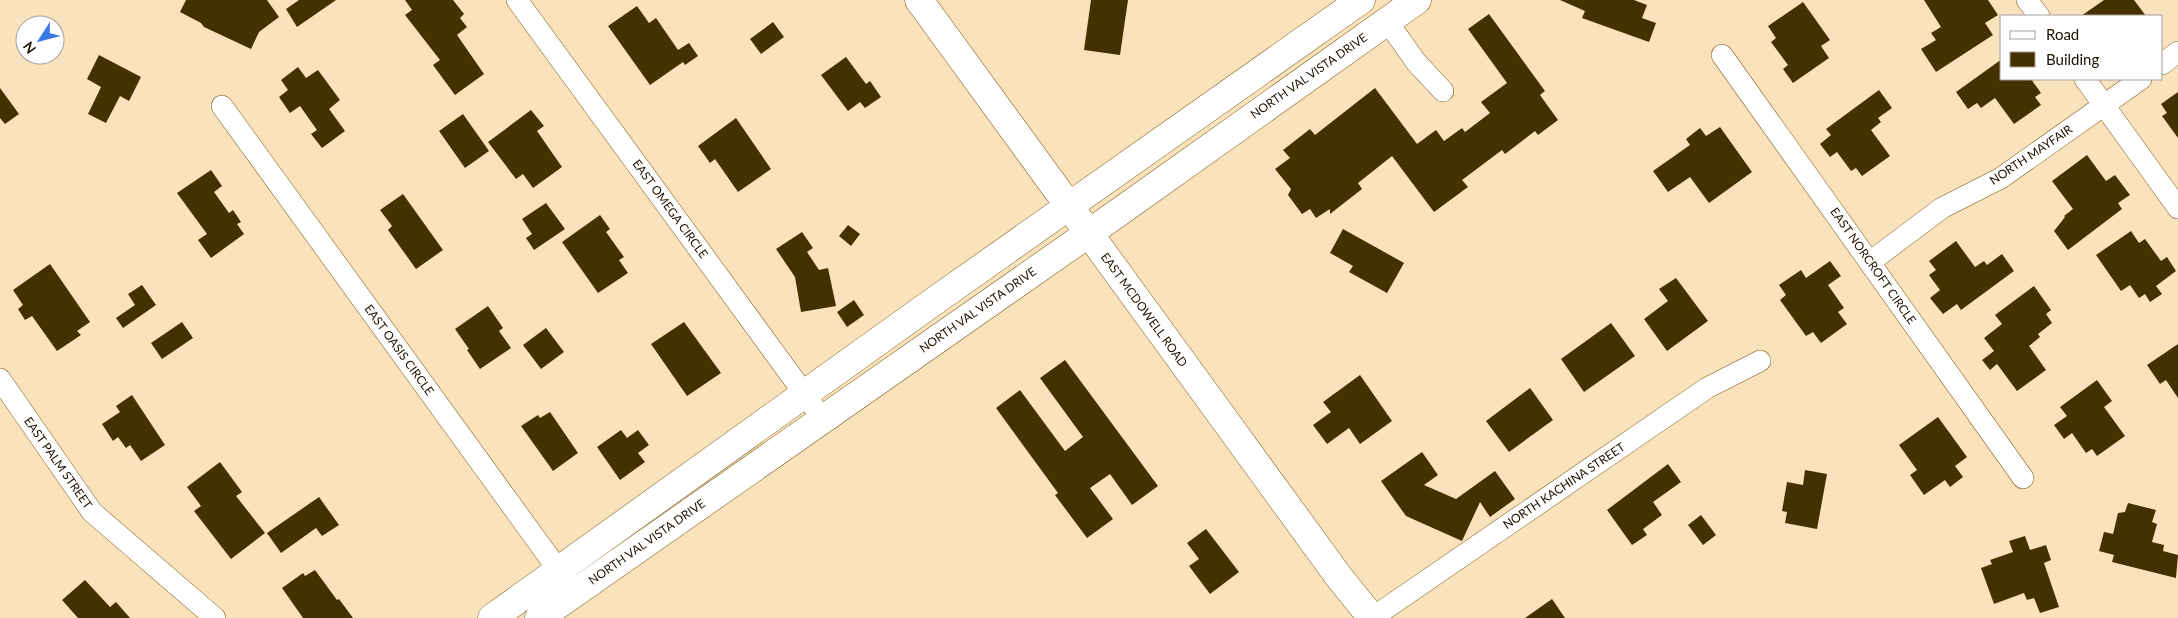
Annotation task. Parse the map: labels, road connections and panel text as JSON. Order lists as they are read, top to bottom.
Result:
{
  "streets": {
    "main road": ["NORTH VAL VISTA DRIVE", "EAST MCDOWELL ROAD"],
    "street": [
      "NORTH MAYFAIR",
      "EAST OMEGA CIRCLE",
      "EAST NORCROFT CIRCLE",
      "EAST OASIS CIRCLE",
      "EAST PALM STREET",
      "NORTH KACHINA STREET"
    ]
  },
  "crossings": [
    ["NORTH VAL VISTA DRIVE", "EAST OMEGA CIRCLE"],
    ["NORTH VAL VISTA DRIVE", "EAST MCDOWELL ROAD"],
    ["NORTH VAL VISTA DRIVE", "EAST OASIS CIRCLE"],
    ["NORTH MAYFAIR", "EAST NORCROFT CIRCLE"],
    ["EAST MCDOWELL ROAD", "NORTH KACHINA STREET"]
  ],
  "legend": ["Road", "Building"],
  "north": "bottom left"
}
